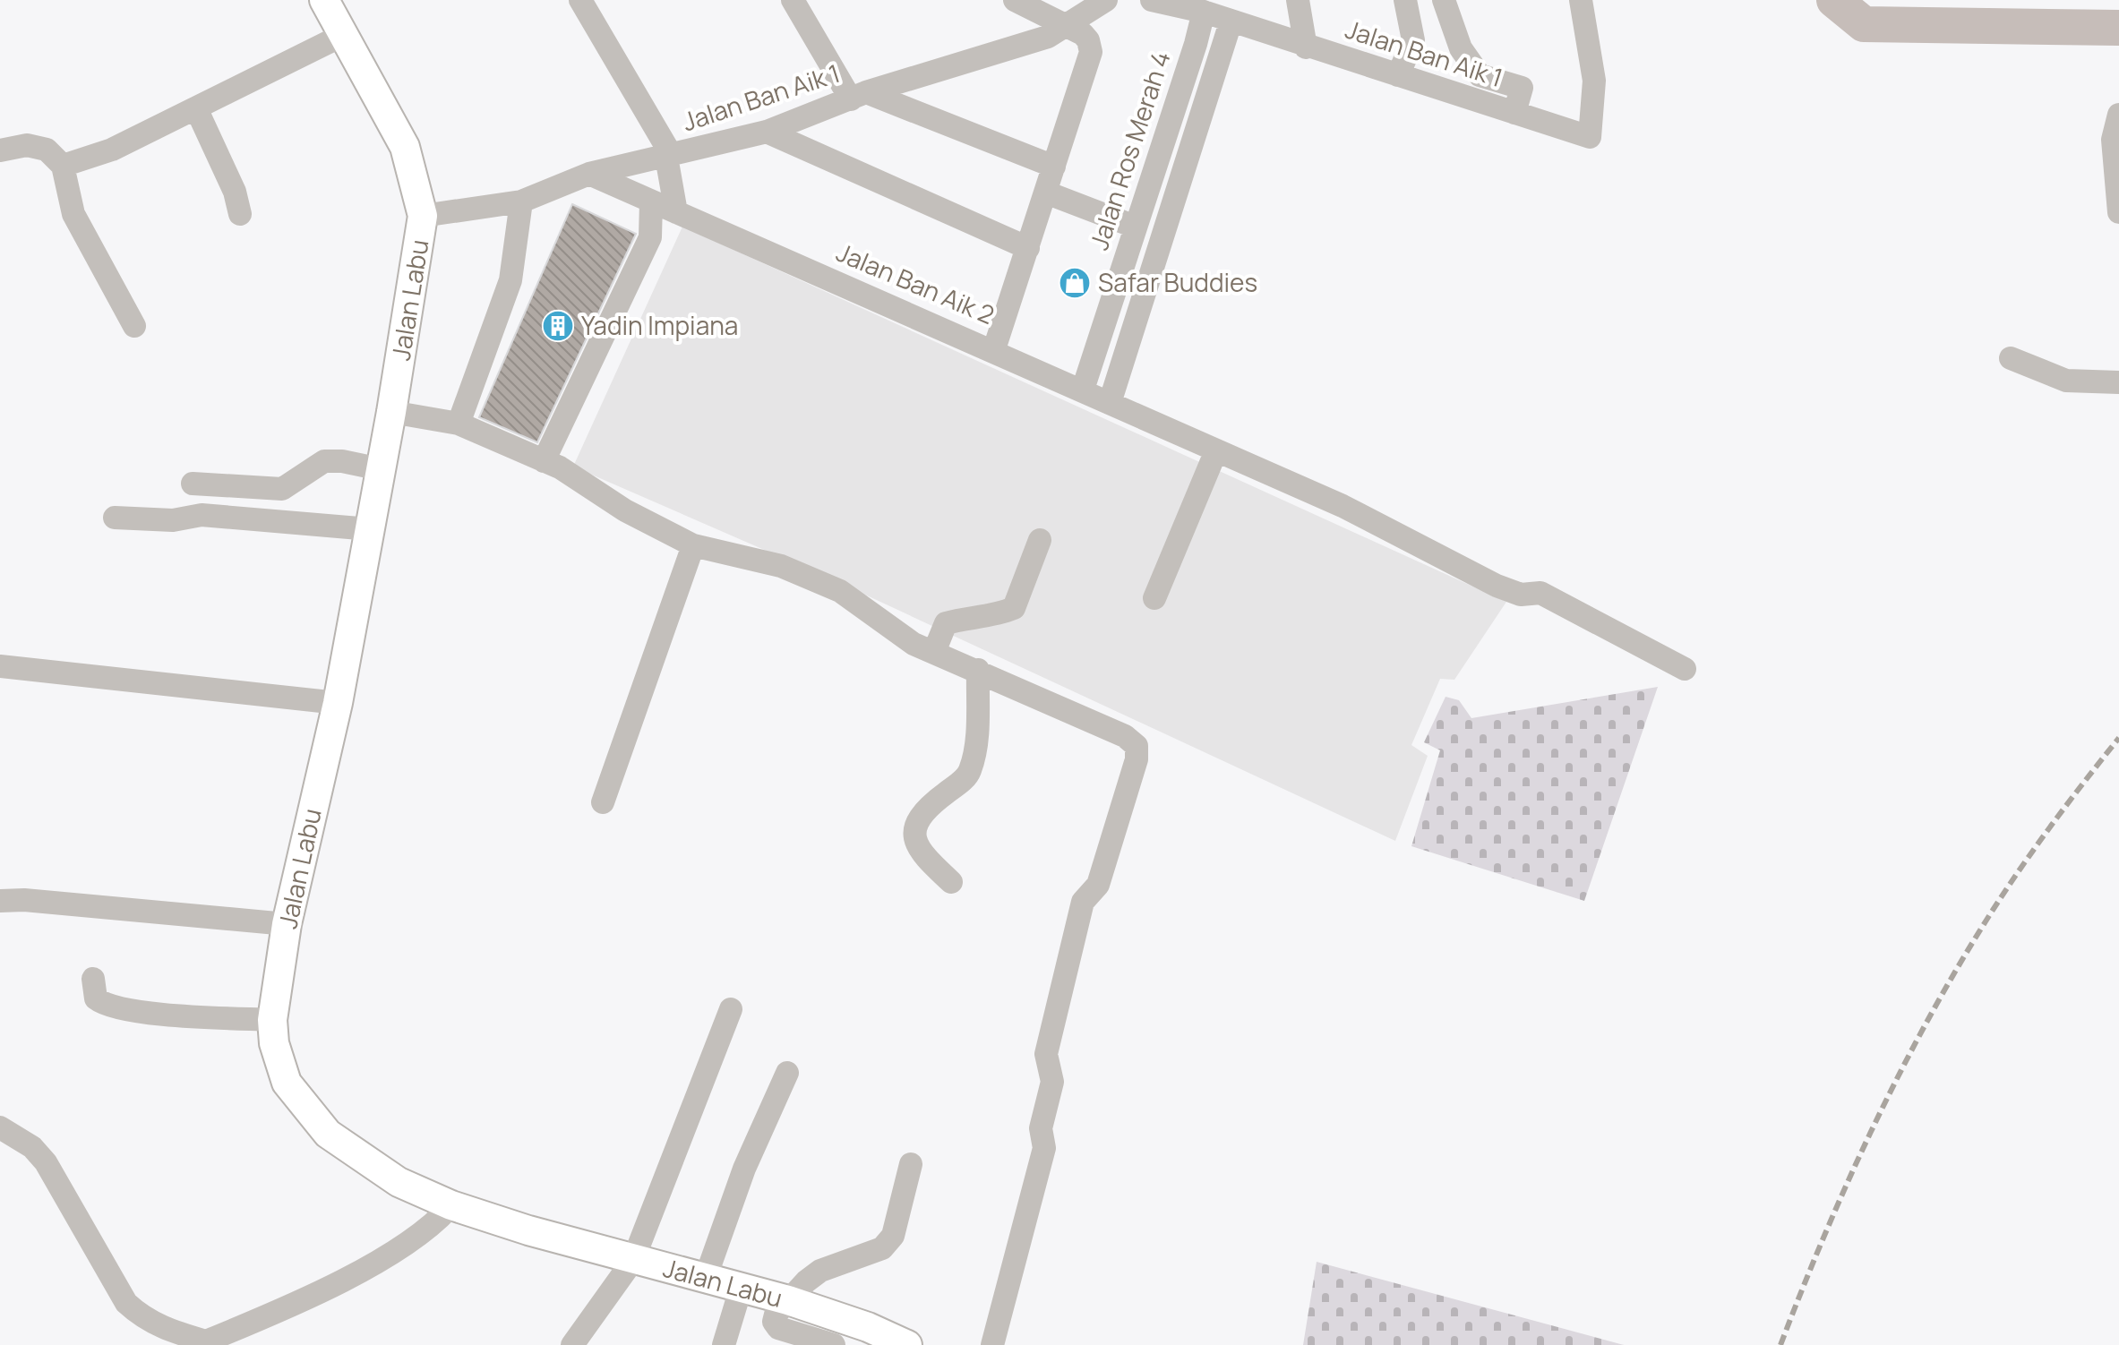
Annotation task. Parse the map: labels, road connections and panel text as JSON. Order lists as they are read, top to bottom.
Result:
{
  "streets": {
    "main road": ["Jalan Labu"],
    "street": ["Jalan Ban Aik 1", "Jalan Ros Merah 4", "Jalan Ban Aik 2"]
  },
  "crossings": [
    ["Jalan Ban Aik 1", "Jalan Ros Merah 4"],
    ["Jalan Ban Aik 1", "Jalan Ban Aik 2"],
    ["Jalan Ban Aik 1", "Jalan Labu"],
    ["Jalan Ros Merah 4", "Jalan Ban Aik 2"]
  ],
  "places": {
    "shop": ["Safar Buddies"],
    "building": ["Yadin Impiana"]
  }
}
